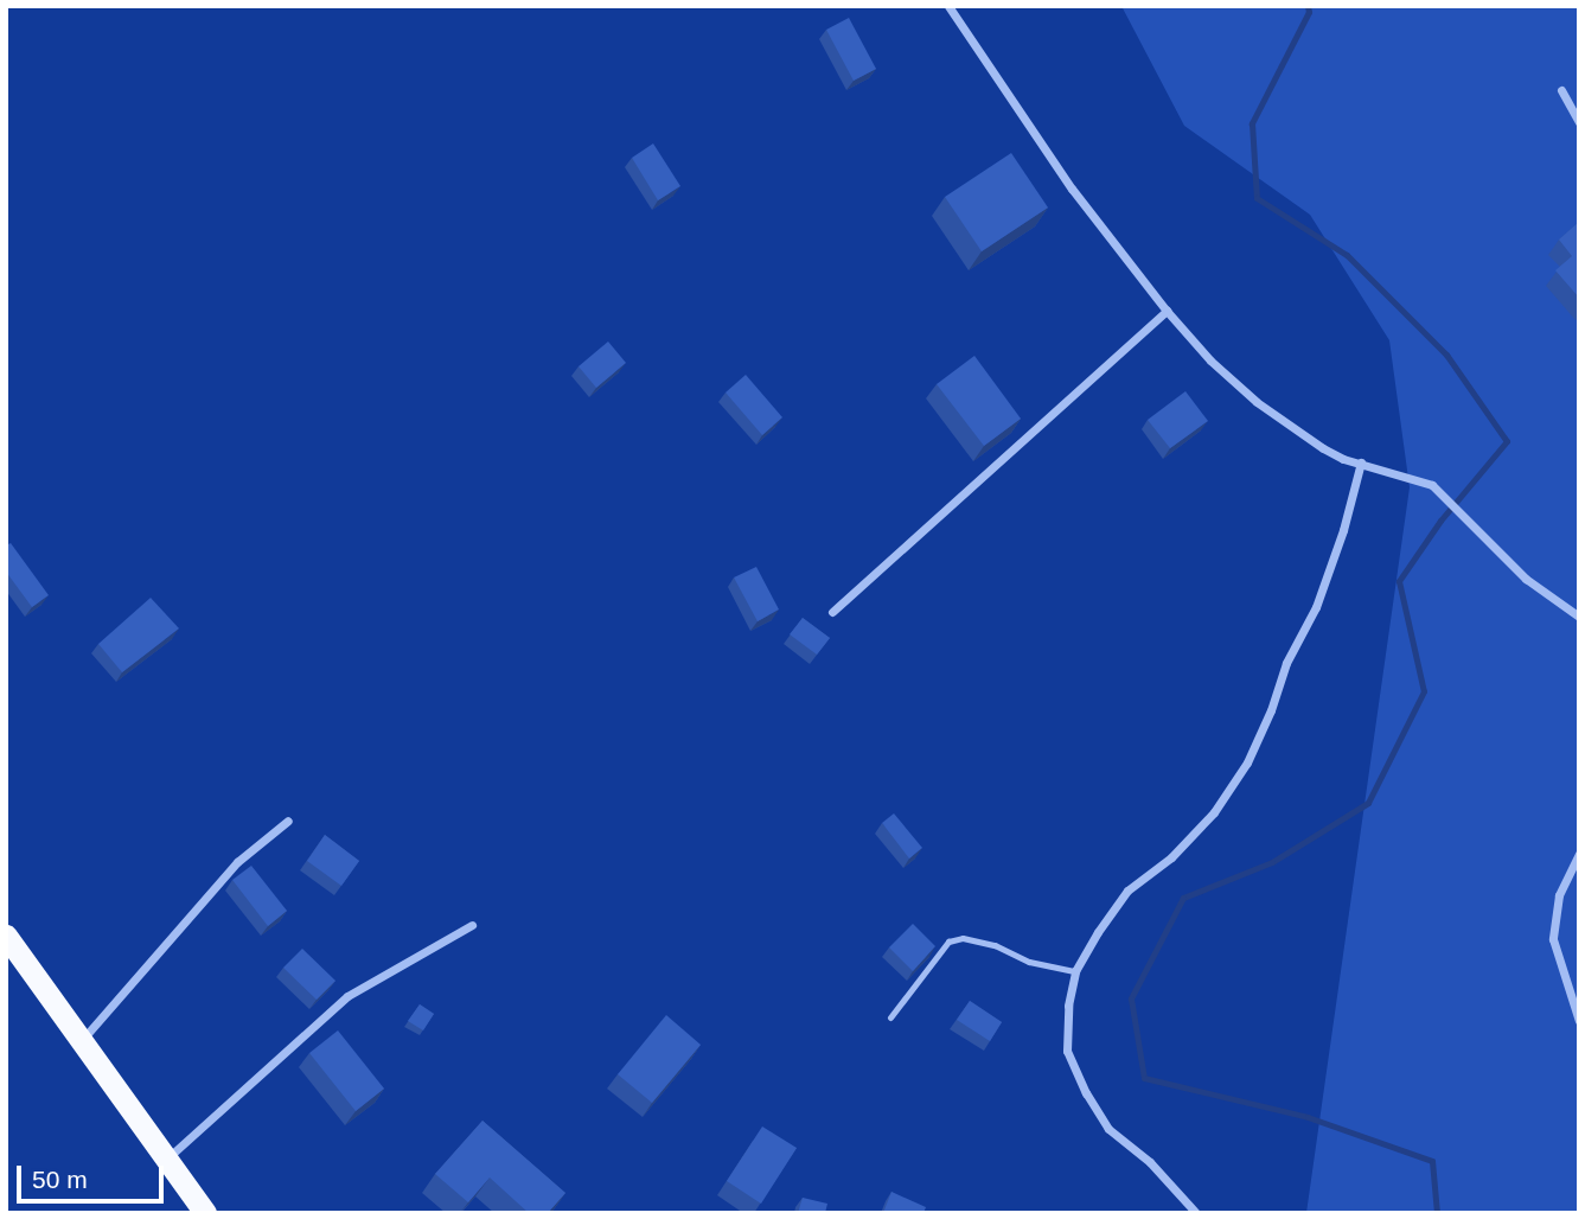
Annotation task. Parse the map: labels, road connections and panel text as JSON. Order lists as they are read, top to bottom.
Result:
{
  "scale_bar": "50 m"
}
